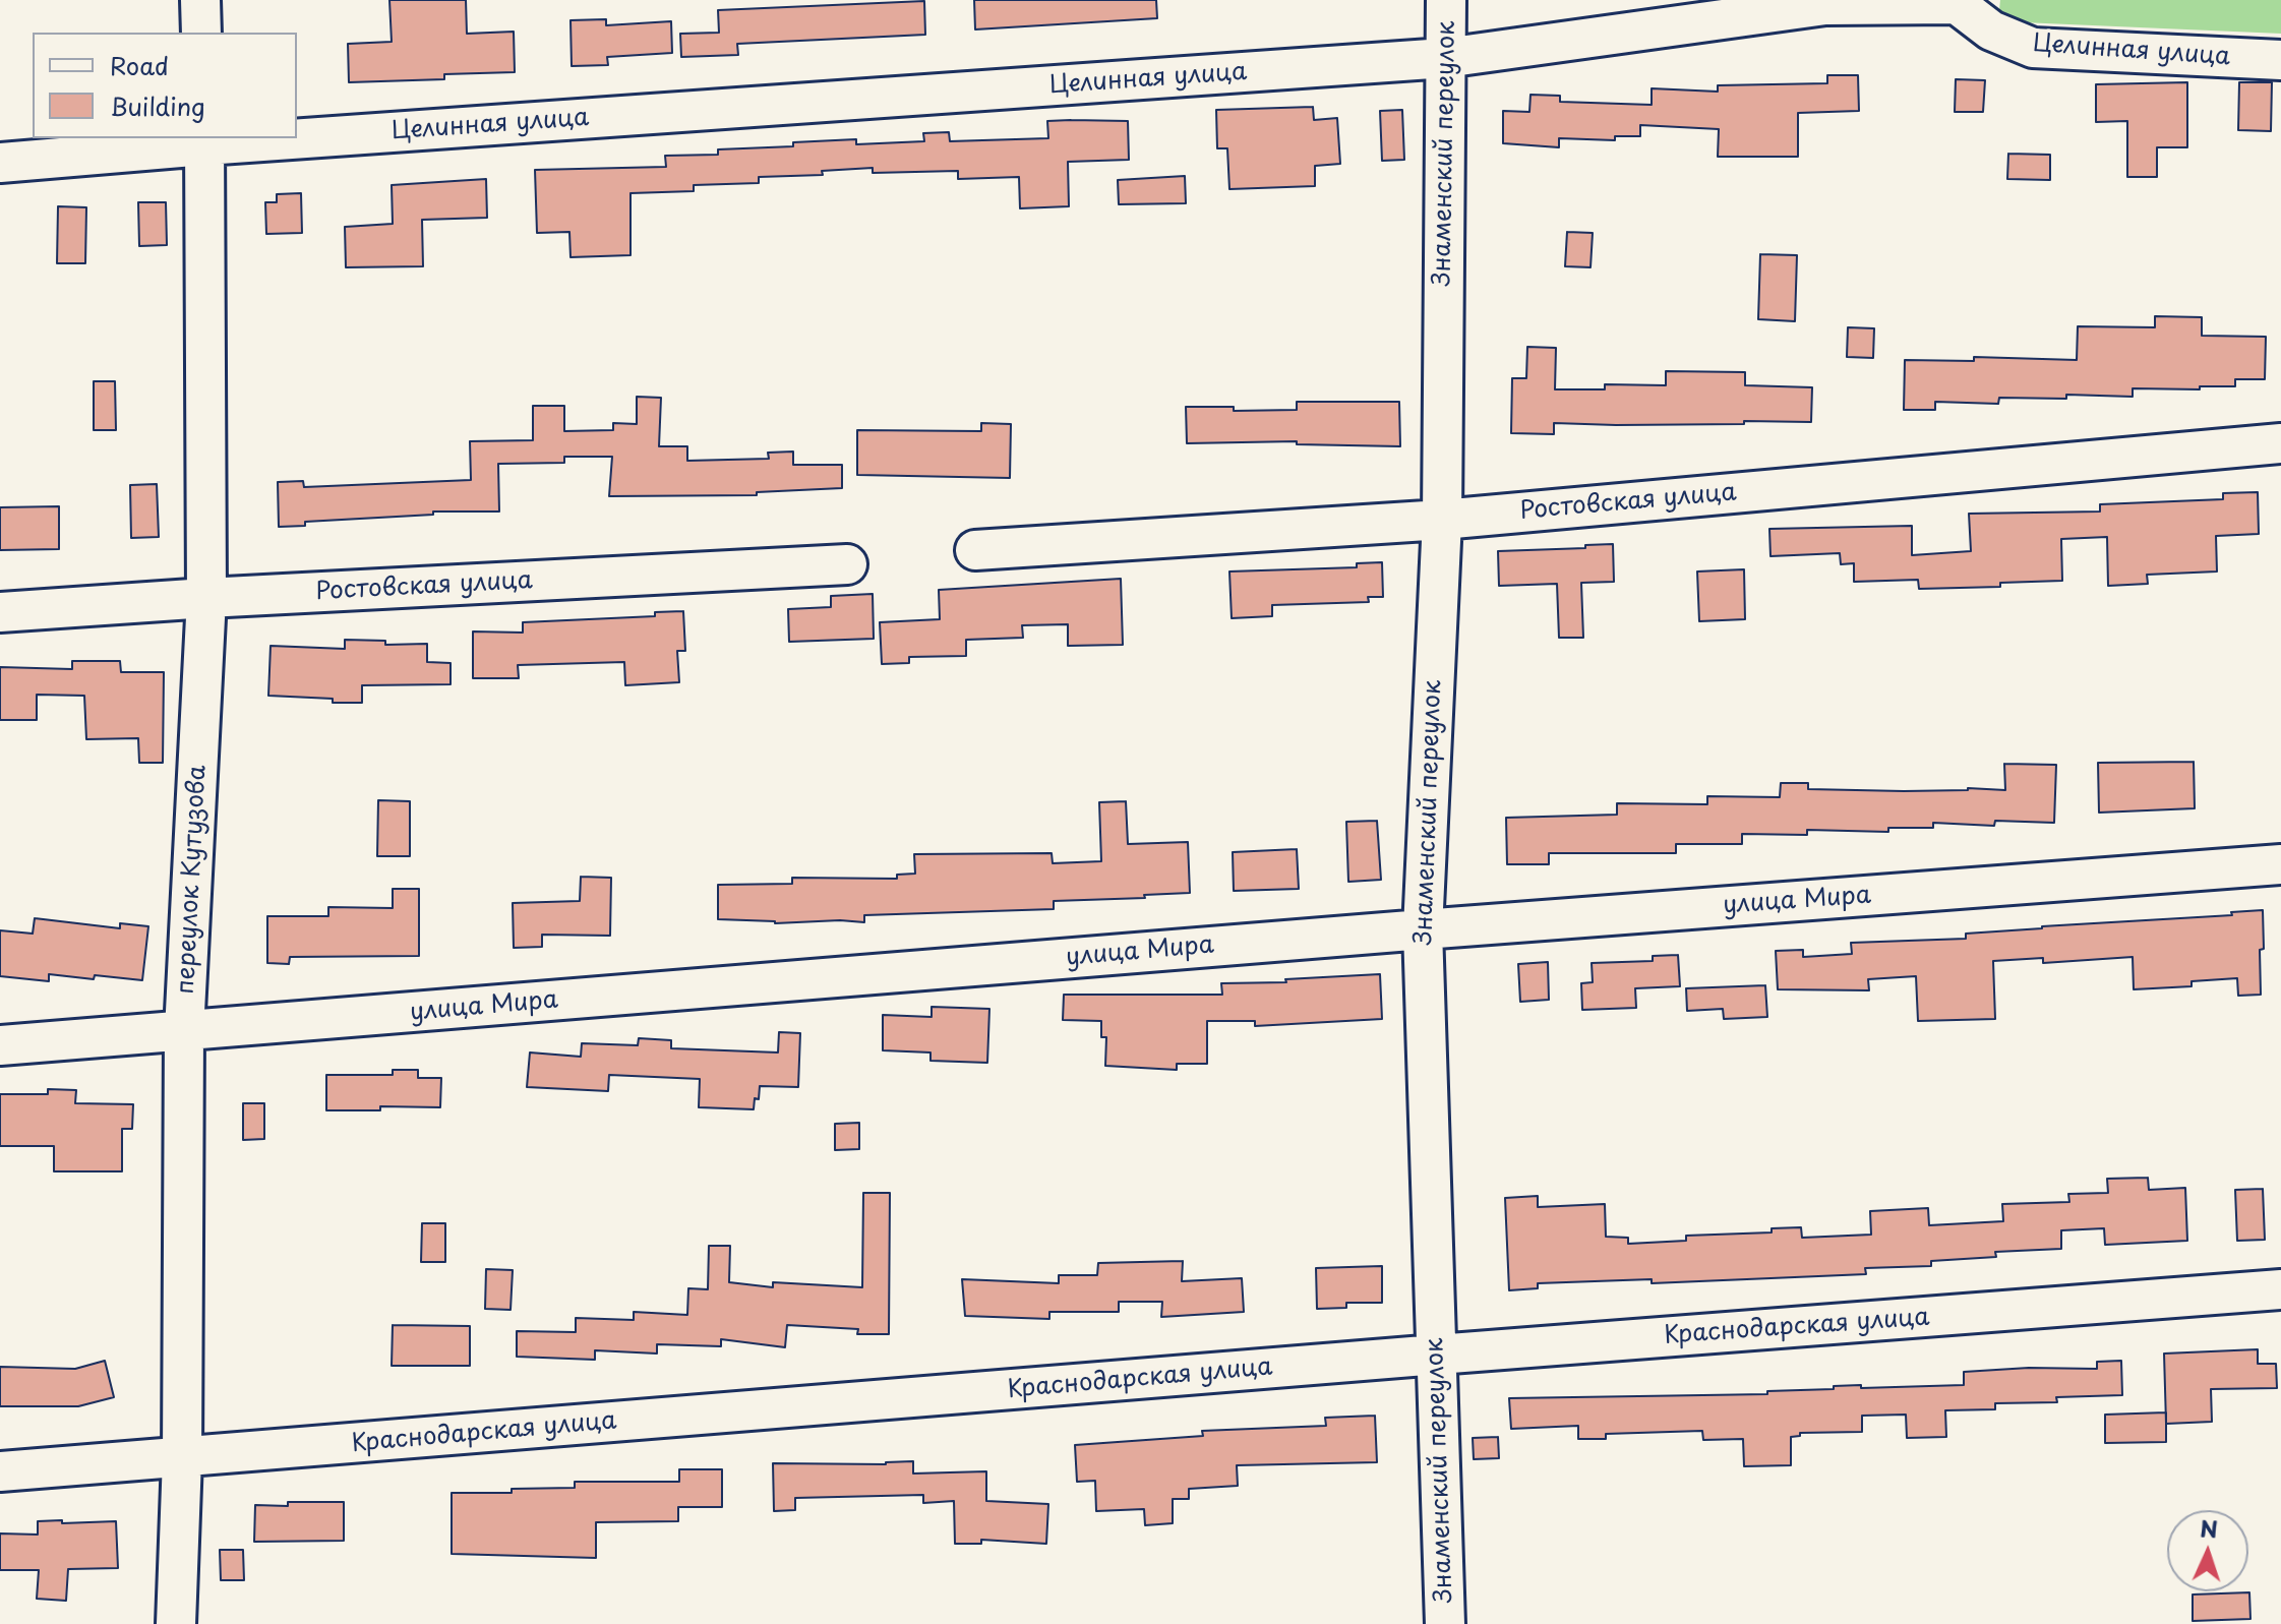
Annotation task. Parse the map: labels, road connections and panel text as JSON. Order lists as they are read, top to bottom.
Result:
{
  "streets": {
    "street": [
      "Целинная улица",
      "Знаменский переулок",
      "Ростовская улица",
      "переулок Кутузова",
      "улица Мира",
      "Краснодарская улица"
    ]
  },
  "crossings": [
    ["Целинная улица", "Знаменский переулок"],
    ["Целинная улица", "переулок Кутузова"],
    ["Знаменский переулок", "Ростовская улица"],
    ["Знаменский переулок", "улица Мира"],
    ["Знаменский переулок", "Краснодарская улица"],
    ["Ростовская улица", "переулок Кутузова"],
    ["переулок Кутузова", "улица Мира"],
    ["переулок Кутузова", "Краснодарская улица"]
  ],
  "legend": ["Road", "Building"],
  "north": "top"
}
